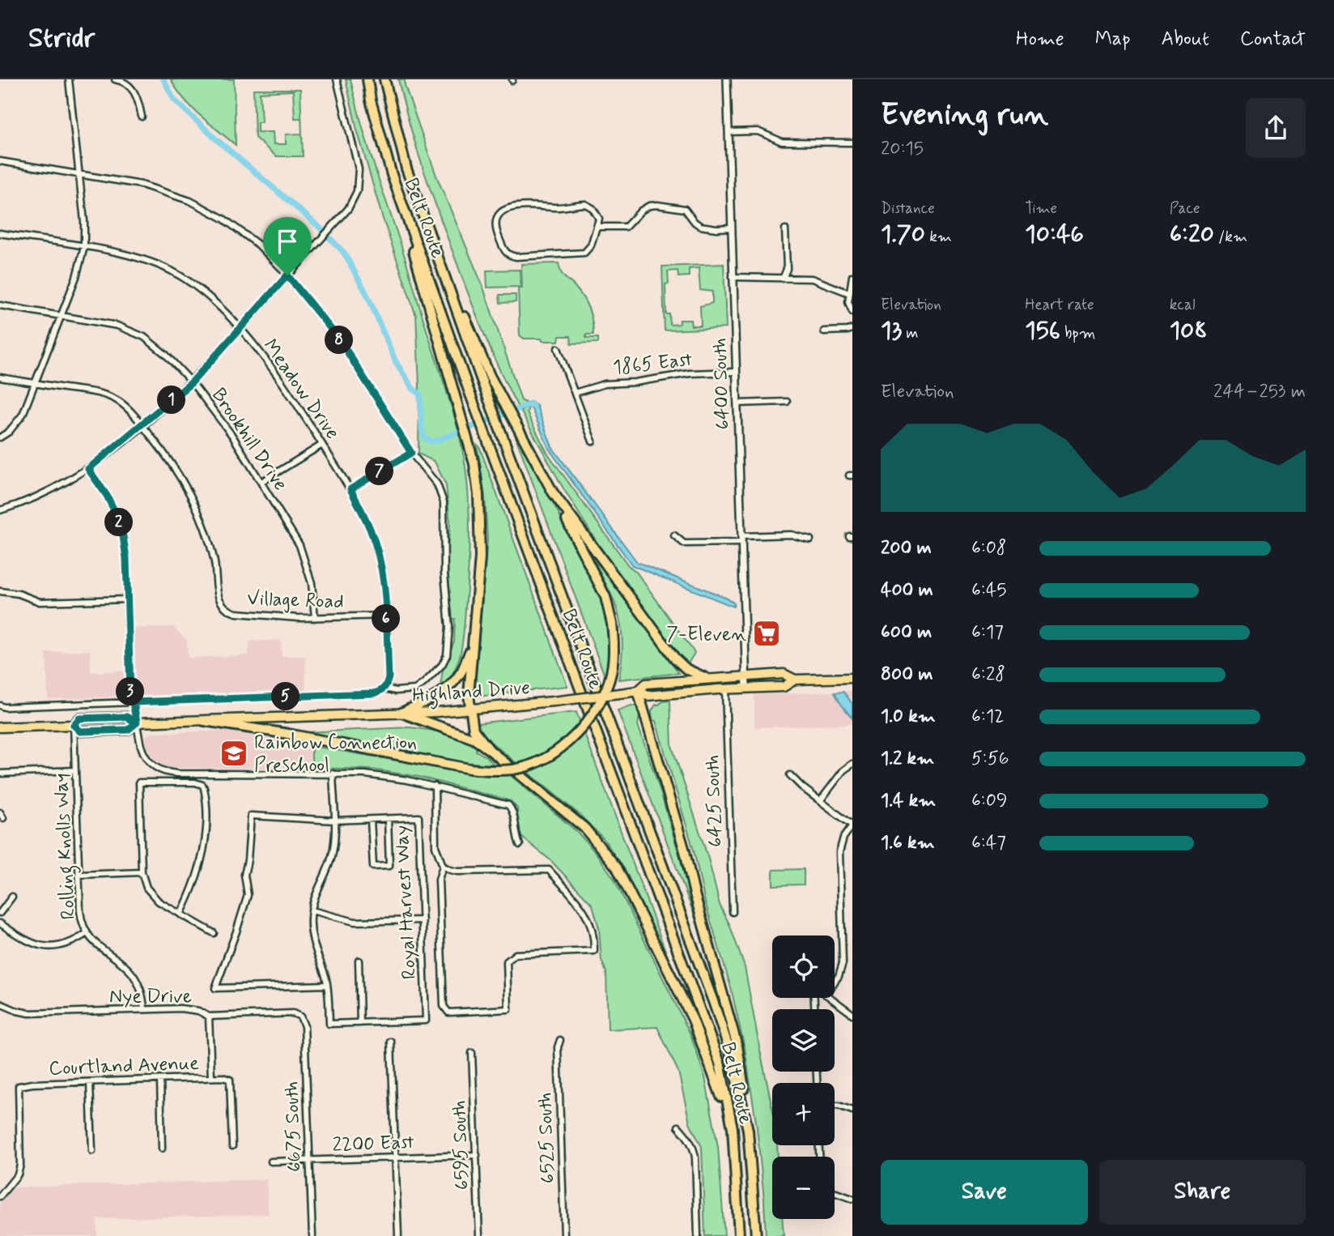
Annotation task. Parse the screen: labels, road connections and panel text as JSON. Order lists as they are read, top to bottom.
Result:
{
  "streets": {
    "highway": ["Belt Route"],
    "main road": ["Highland Drive"],
    "street": [
      "1865 East",
      "6400 South",
      "Meadow Drive",
      "Brookhill Drive",
      "Village Road",
      "6425 South",
      "Rolling Knolls Way",
      "Royal Harvest Way",
      "Nye Drive",
      "Courtland Avenue",
      "6675 South",
      "6525 South",
      "2200 East",
      "6595 South"
    ]
  },
  "crossings": [
    ["1865 East", "6400 South"],
    ["6400 South", "Highland Drive"],
    ["Meadow Drive", "Village Road"],
    ["Brookhill Drive", "Village Road"],
    ["Highland Drive", "6425 South"],
    ["Highland Drive", "Rolling Knolls Way"],
    ["Rolling Knolls Way", "Nye Drive"],
    ["Nye Drive", "6675 South"],
    ["6675 South", "2200 East"],
    ["2200 East", "6595 South"]
  ],
  "places": {
    "supermarket": ["7-Eleven"],
    "school or university": ["Rainbow Connection Preschool"]
  },
  "page": {
    "header": "Stridr",
    "nav": [
      "Home",
      "Map",
      "About",
      "Contact"
    ],
    "heading": ["Evening run", "20:15"],
    "stats": [
      ["Distance", "1.70 km"],
      ["Time", "10:46"],
      ["Pace", "6:20 /km"],
      ["Elevation", "13 m"],
      ["Heart rate", "156 bpm"],
      ["kcal", "108"]
    ],
    "pins": [
      "8",
      "1",
      "7",
      "2",
      "6",
      "3",
      "5"
    ],
    "chart": ["Elevation", "244–253 m"],
    "list": [
      {
        "name": "200 m",
        "note": "6:08"
      },
      {
        "name": "400 m",
        "note": "6:45"
      },
      {
        "name": "600 m",
        "note": "6:17"
      },
      {
        "name": "800 m",
        "note": "6:28"
      },
      {
        "name": "1.0 km",
        "note": "6:12"
      },
      {
        "name": "1.2 km",
        "note": "5:56"
      },
      {
        "name": "1.4 km",
        "note": "6:09"
      },
      {
        "name": "1.6 km",
        "note": "6:47"
      }
    ],
    "map_buttons": ["+", "−"],
    "buttons": ["Save", "Share"]
  }
}
